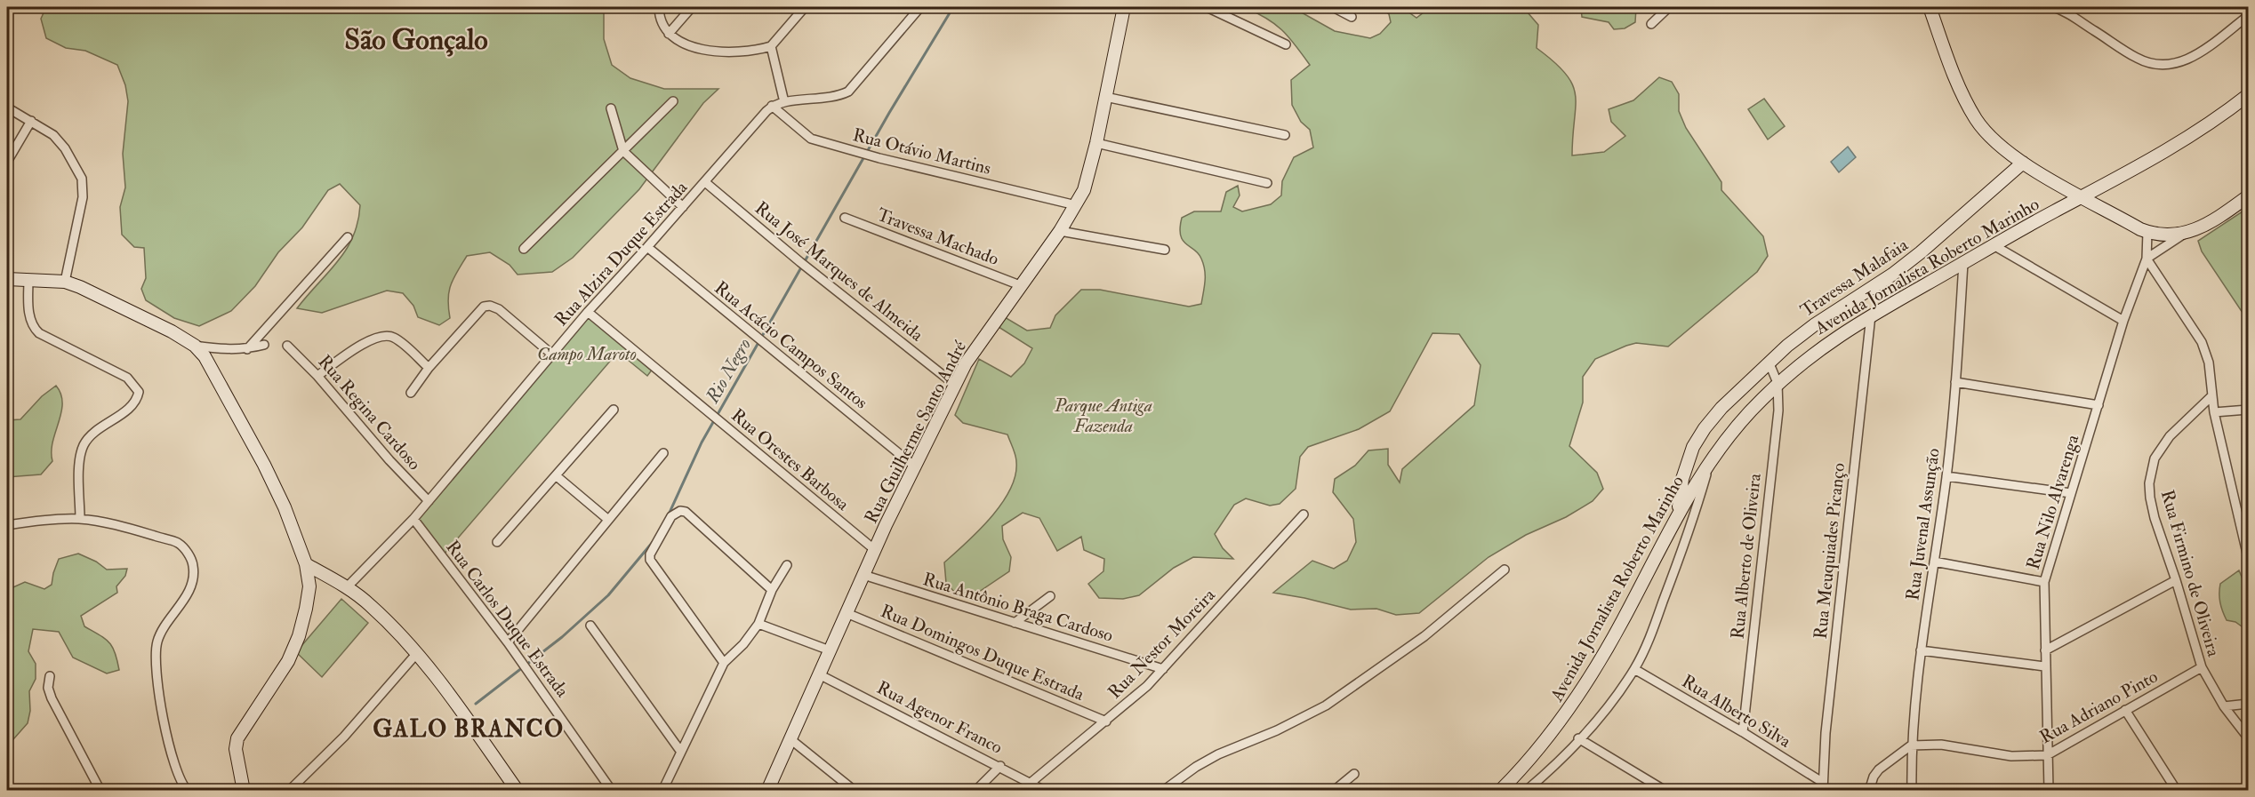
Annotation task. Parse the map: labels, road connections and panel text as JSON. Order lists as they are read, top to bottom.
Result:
{
  "streets": {
    "main road": ["Avenida Jornalista Roberto Marinho", "Travessa Malafaia", "Rua Guilherme Santo André"],
    "street": [
      "Rua Otávio Martins",
      "Travessa Machado",
      "Rua Alzira Duque Estrada",
      "Rua José Marques de Almeida",
      "Rua Acácio Campos Santos",
      "Rua Regina Cardoso",
      "Rua Orestes Barbosa",
      "Rua Nilo Alvarenga",
      "Rua Juvenal Assunção",
      "Rua Meuquiades Picanço",
      "Rua Alberto de Oliveira",
      "Rua Firmino de Oliveira",
      "Rua Antônio Braga Cardoso",
      "Rua Carlos Duque Estrada",
      "Rua Nestor Moreira",
      "Rua Domingos Duque Estrada",
      "Rua Adriano Pinto",
      "Rua Alberto Silva",
      "Rua Agenor Franco"
    ]
  },
  "crossings": [
    ["Rua Otávio Martins", "Rua Alzira Duque Estrada"],
    ["Rua Otávio Martins", "Rua Guilherme Santo André"],
    ["Travessa Machado", "Rua Guilherme Santo André"],
    ["Rua Alzira Duque Estrada", "Rua José Marques de Almeida"],
    ["Rua Alzira Duque Estrada", "Rua Acácio Campos Santos"],
    ["Rua Alzira Duque Estrada", "Rua Regina Cardoso"],
    ["Rua Alzira Duque Estrada", "Rua Orestes Barbosa"],
    ["Rua Alzira Duque Estrada", "Rua Carlos Duque Estrada"],
    ["Avenida Jornalista Roberto Marinho", "Travessa Malafaia"],
    ["Avenida Jornalista Roberto Marinho", "Rua Juvenal Assunção"],
    ["Avenida Jornalista Roberto Marinho", "Rua Meuquiades Picanço"],
    ["Avenida Jornalista Roberto Marinho", "Rua Alberto de Oliveira"],
    ["Rua José Marques de Almeida", "Rua Guilherme Santo André"],
    ["Rua Acácio Campos Santos", "Rua Guilherme Santo André"],
    ["Rua Guilherme Santo André", "Rua Orestes Barbosa"],
    ["Rua Guilherme Santo André", "Rua Antônio Braga Cardoso"],
    ["Rua Guilherme Santo André", "Rua Domingos Duque Estrada"],
    ["Rua Guilherme Santo André", "Rua Agenor Franco"],
    ["Rua Nilo Alvarenga", "Rua Adriano Pinto"],
    ["Rua Juvenal Assunção", "Rua Adriano Pinto"],
    ["Rua Meuquiades Picanço", "Rua Alberto Silva"],
    ["Rua Alberto de Oliveira", "Rua Alberto Silva"],
    ["Rua Firmino de Oliveira", "Rua Adriano Pinto"],
    ["Rua Antônio Braga Cardoso", "Rua Nestor Moreira"],
    ["Rua Nestor Moreira", "Rua Domingos Duque Estrada"],
    ["Rua Nestor Moreira", "Rua Agenor Franco"]
  ],
  "districts": ["São Gonçalo", "GALO BRANCO"],
  "water": ["Rio Negro"],
  "parks": ["Campo Maroto", "Parque Antiga Fazenda"]
}
